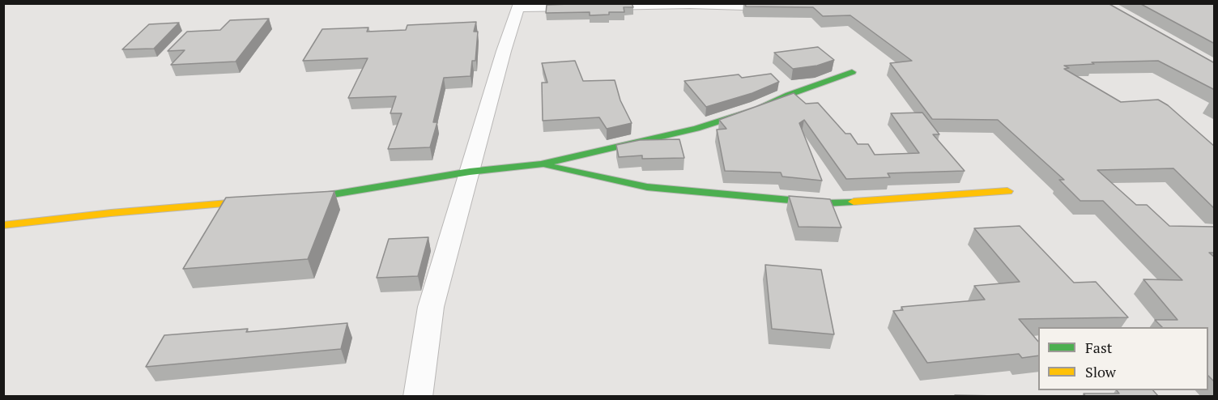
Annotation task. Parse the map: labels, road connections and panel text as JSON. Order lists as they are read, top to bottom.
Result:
{
  "legend": ["Fast", "Slow"]
}
